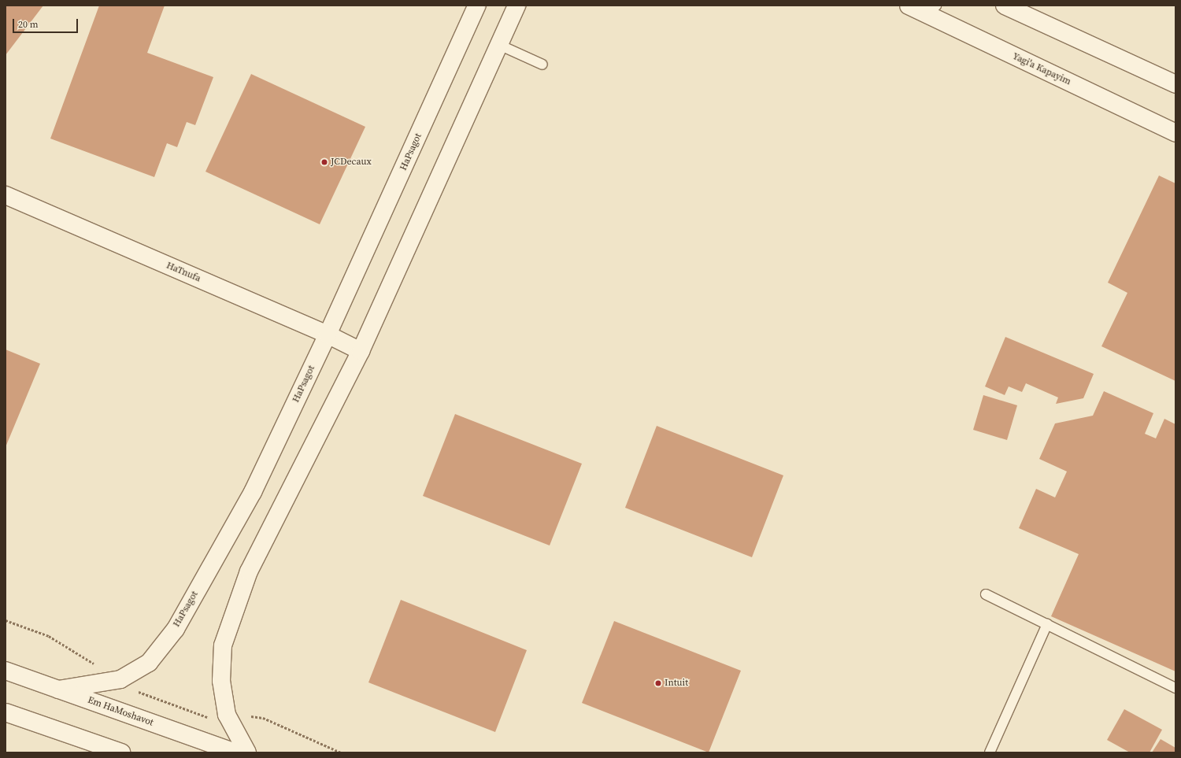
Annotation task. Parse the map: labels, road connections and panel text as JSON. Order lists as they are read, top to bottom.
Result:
{
  "streets": {
    "street": [
      "Yagi'a Kapayim",
      "HaPsagot",
      "HaTnufa",
      "Em HaMoshavot"
    ]
  },
  "crossings": [
    ["HaPsagot", "HaTnufa"],
    ["HaPsagot", "Em HaMoshavot"]
  ],
  "places": ["JCDecaux", "Intuit"],
  "scale_bar": "20 m"
}
